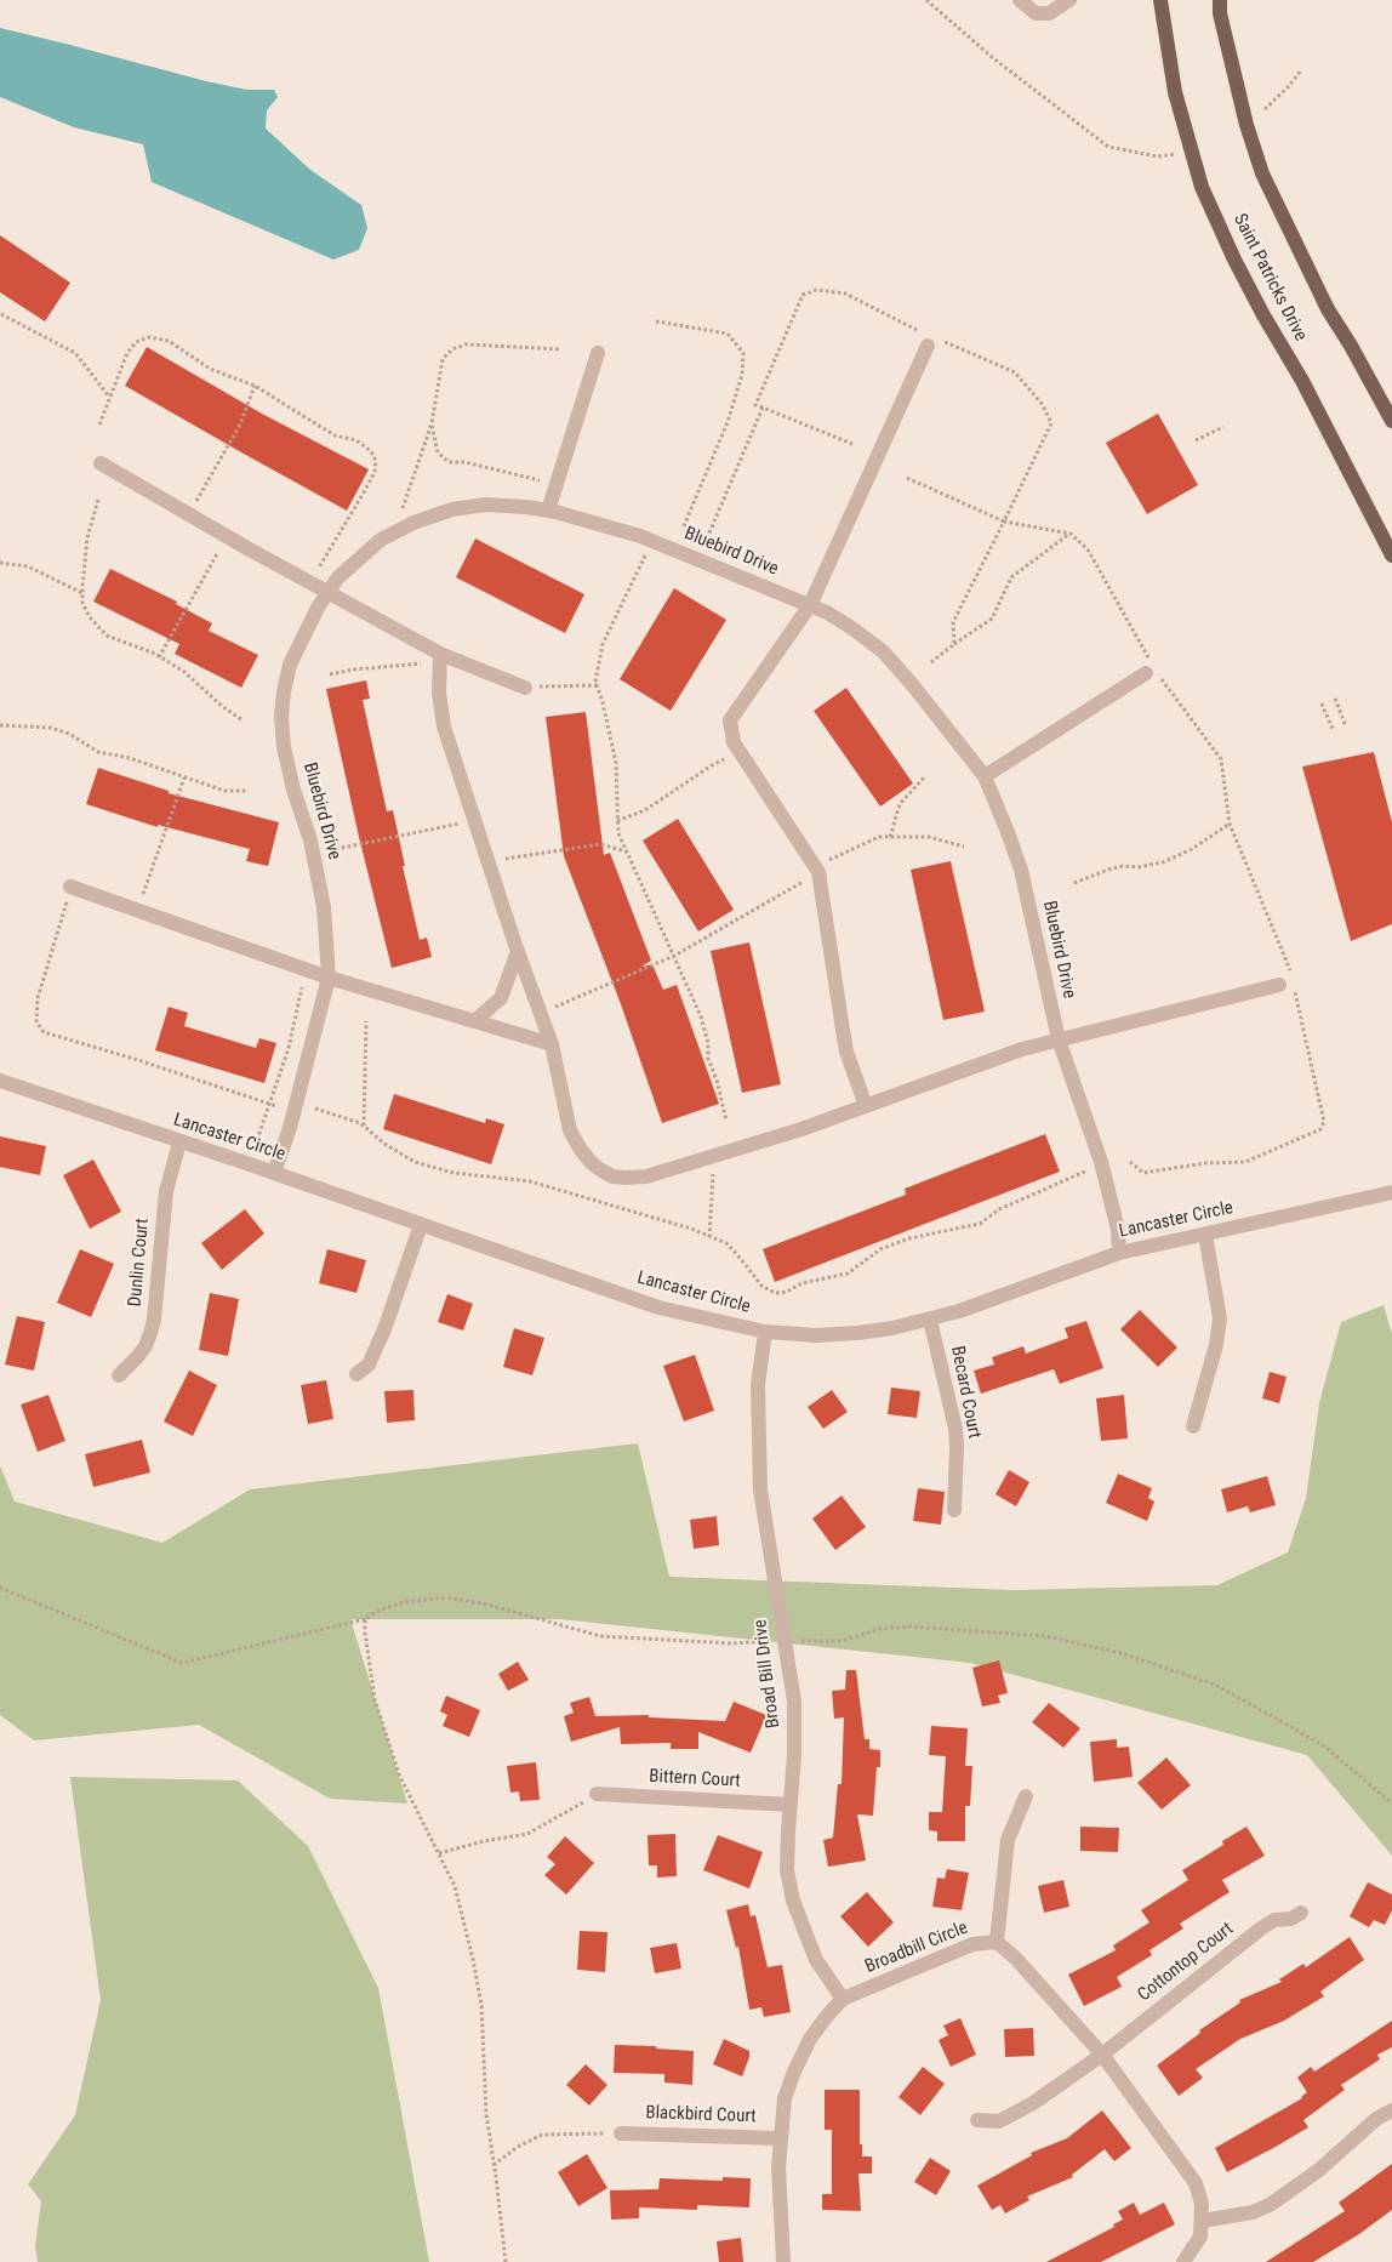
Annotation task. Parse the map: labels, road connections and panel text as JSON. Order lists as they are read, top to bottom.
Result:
{
  "streets": {
    "main road": ["Saint Patricks Drive"],
    "street": [
      "Bluebird Drive",
      "Lancaster Circle",
      "Dunlin Court",
      "Becard Court",
      "Broad Bill Drive",
      "Bittern Court",
      "Broadbill Circle",
      "Cottontop Court",
      "Blackbird Court"
    ]
  },
  "crossings": [
    ["Bluebird Drive", "Lancaster Circle"],
    ["Lancaster Circle", "Dunlin Court"],
    ["Lancaster Circle", "Becard Court"],
    ["Lancaster Circle", "Broad Bill Drive"],
    ["Broad Bill Drive", "Bittern Court"],
    ["Broad Bill Drive", "Broadbill Circle"],
    ["Broadbill Circle", "Cottontop Court"],
    ["Broadbill Circle", "Blackbird Court"]
  ]
}
